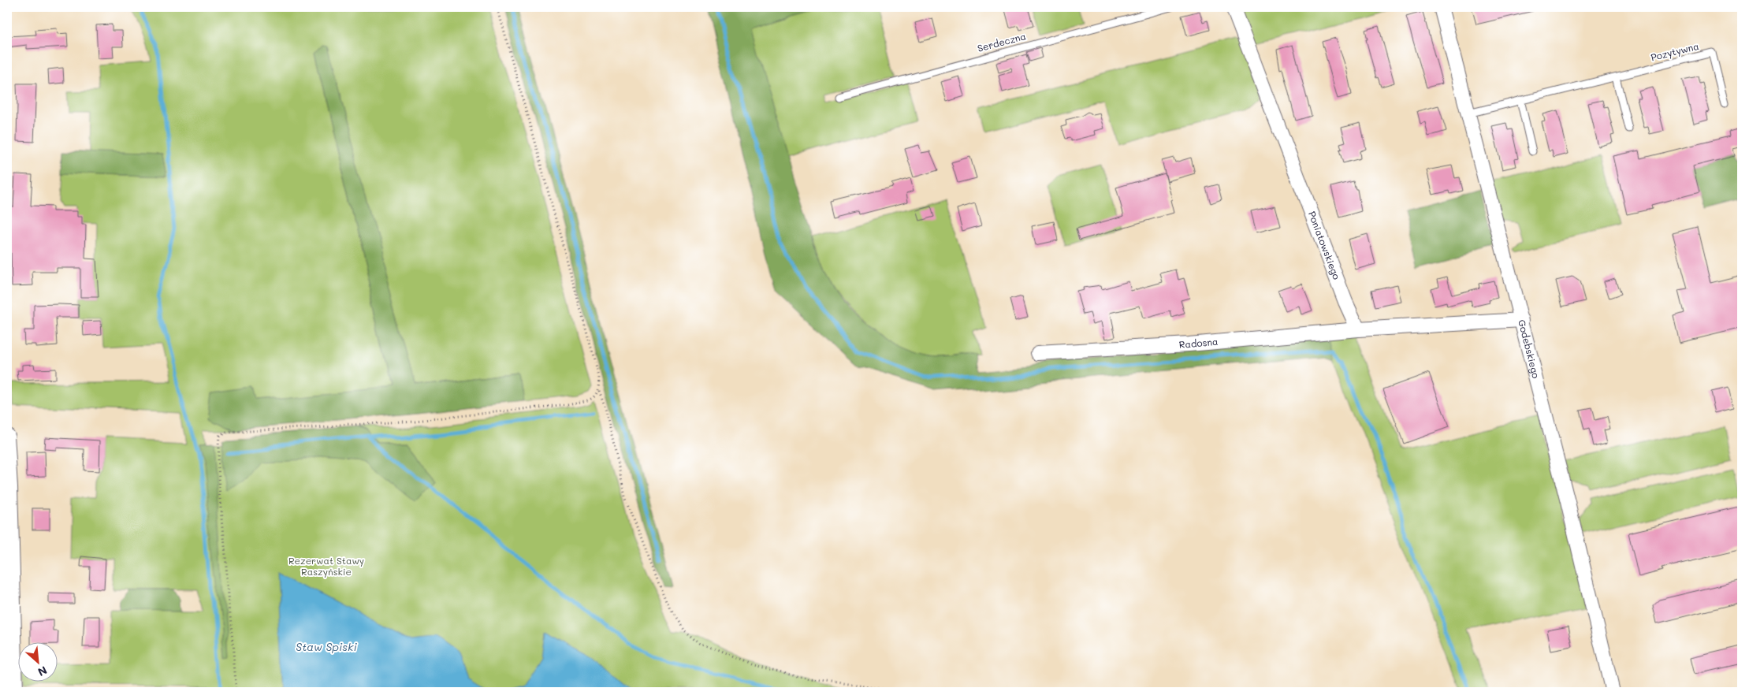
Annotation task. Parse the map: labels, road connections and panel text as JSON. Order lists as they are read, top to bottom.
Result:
{
  "streets": {
    "street": ["Poniatowskiego", "Radosna", "Godebskiego"],
    "lane": ["Serdeczna", "Pozytywna"]
  },
  "crossings": [
    ["Pozytywna", "Godebskiego"],
    ["Poniatowskiego", "Radosna"]
  ],
  "water": ["Staw Spiski"],
  "parks": ["Rezerwat Stawy Raszyńskie"],
  "north": "bottom right"
}
